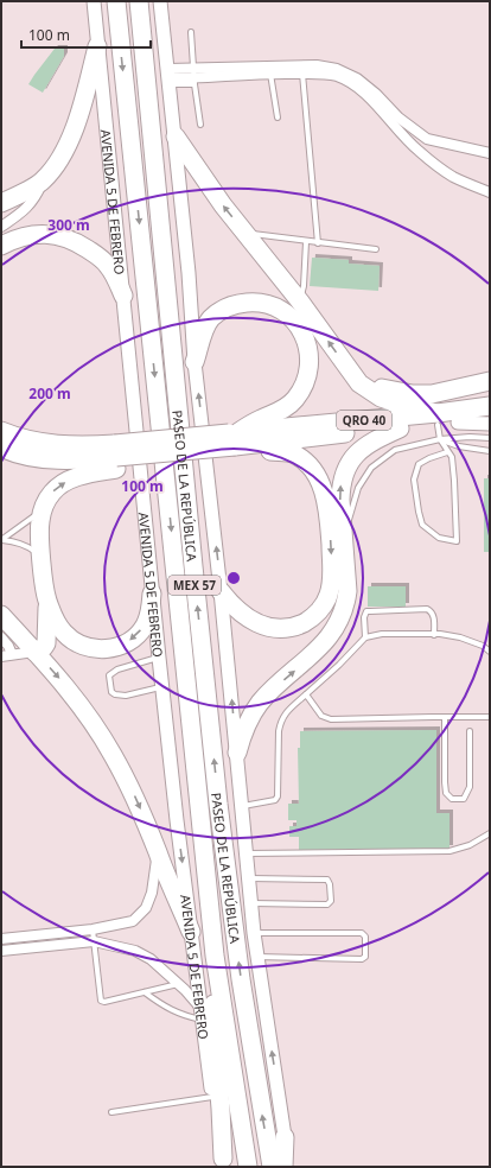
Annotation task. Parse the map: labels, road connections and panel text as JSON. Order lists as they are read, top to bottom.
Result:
{
  "streets": {
    "highway": ["QRO 40", "PASEO DE LA REPÚBLICA", "MEX 57"],
    "main road": ["AVENIDA 5 DE FEBRERO"]
  },
  "scale_bar": "100 m",
  "rings": ["300 m", "200 m", "100 m"]
}
